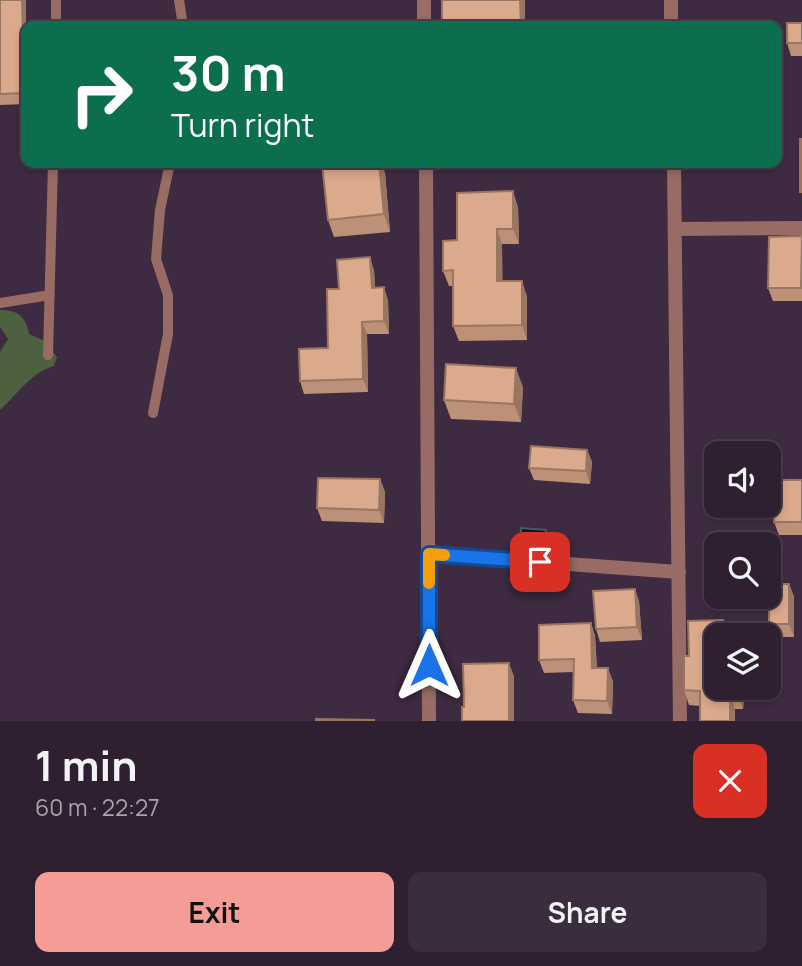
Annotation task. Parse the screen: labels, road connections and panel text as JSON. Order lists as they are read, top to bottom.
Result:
{
  "page": {
    "turn": ["30 m", "Turn right"],
    "heading": ["1 min", "60 m · 22:27"],
    "buttons": ["Exit", "Share"]
  }
}
